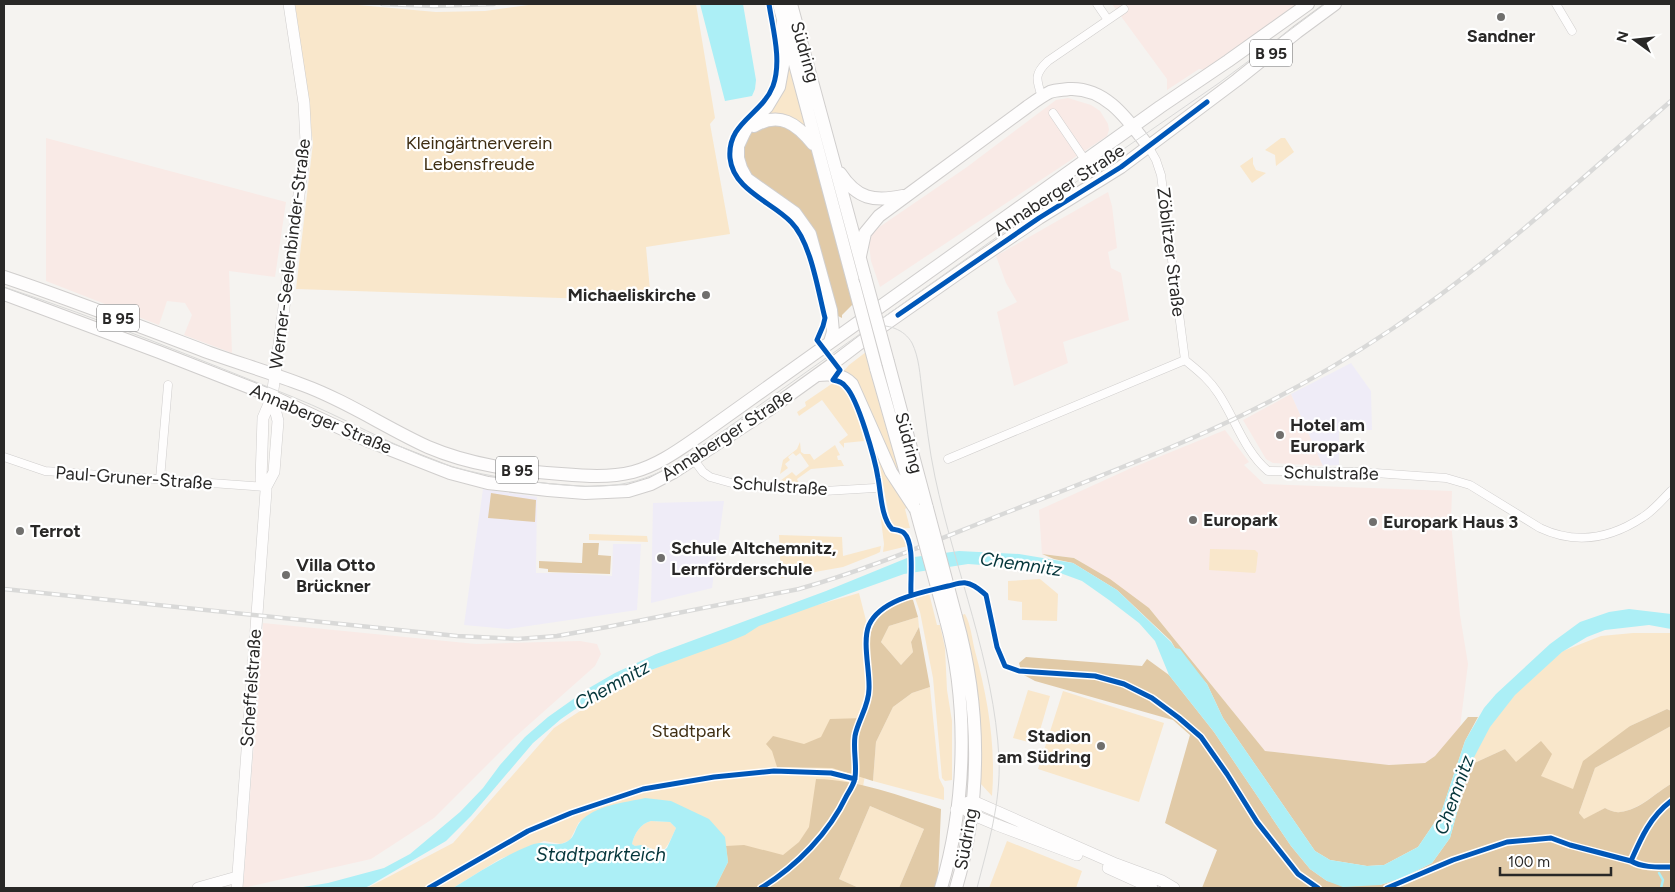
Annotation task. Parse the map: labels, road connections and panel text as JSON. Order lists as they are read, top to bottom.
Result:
{
  "streets": {
    "main road": [
      "Südring",
      "B 95",
      "Annaberger Straße",
      "Werner-Seelenbinder-Straße",
      "Scheffelstraße"
    ],
    "street": ["Zöblitzer Straße", "Schulstraße", "Paul-Gruner-Straße"]
  },
  "crossings": [
    ["Annaberger Straße", "Zöblitzer Straße"],
    ["Annaberger Straße", "Werner-Seelenbinder-Straße"],
    ["Annaberger Straße", "Schulstraße"],
    ["Annaberger Straße", "Scheffelstraße"],
    ["Zöblitzer Straße", "Schulstraße"],
    ["Werner-Seelenbinder-Straße", "Scheffelstraße"],
    ["Paul-Gruner-Straße", "Scheffelstraße"]
  ],
  "water": ["Chemnitz", "Stadtparkteich"],
  "parks": ["Kleingärtnerverein Lebensfreude", "Stadtpark"],
  "places": [
    "Sandner",
    "Michaeliskirche",
    "Hotel am Europark",
    "Europark",
    "Europark Haus 3",
    "Terrot",
    "Schule Altchemnitz, Lernförderschule",
    "Villa Otto Brückner",
    "Stadion am Südring"
  ],
  "scale_bar": "100 m",
  "north": "left"
}
